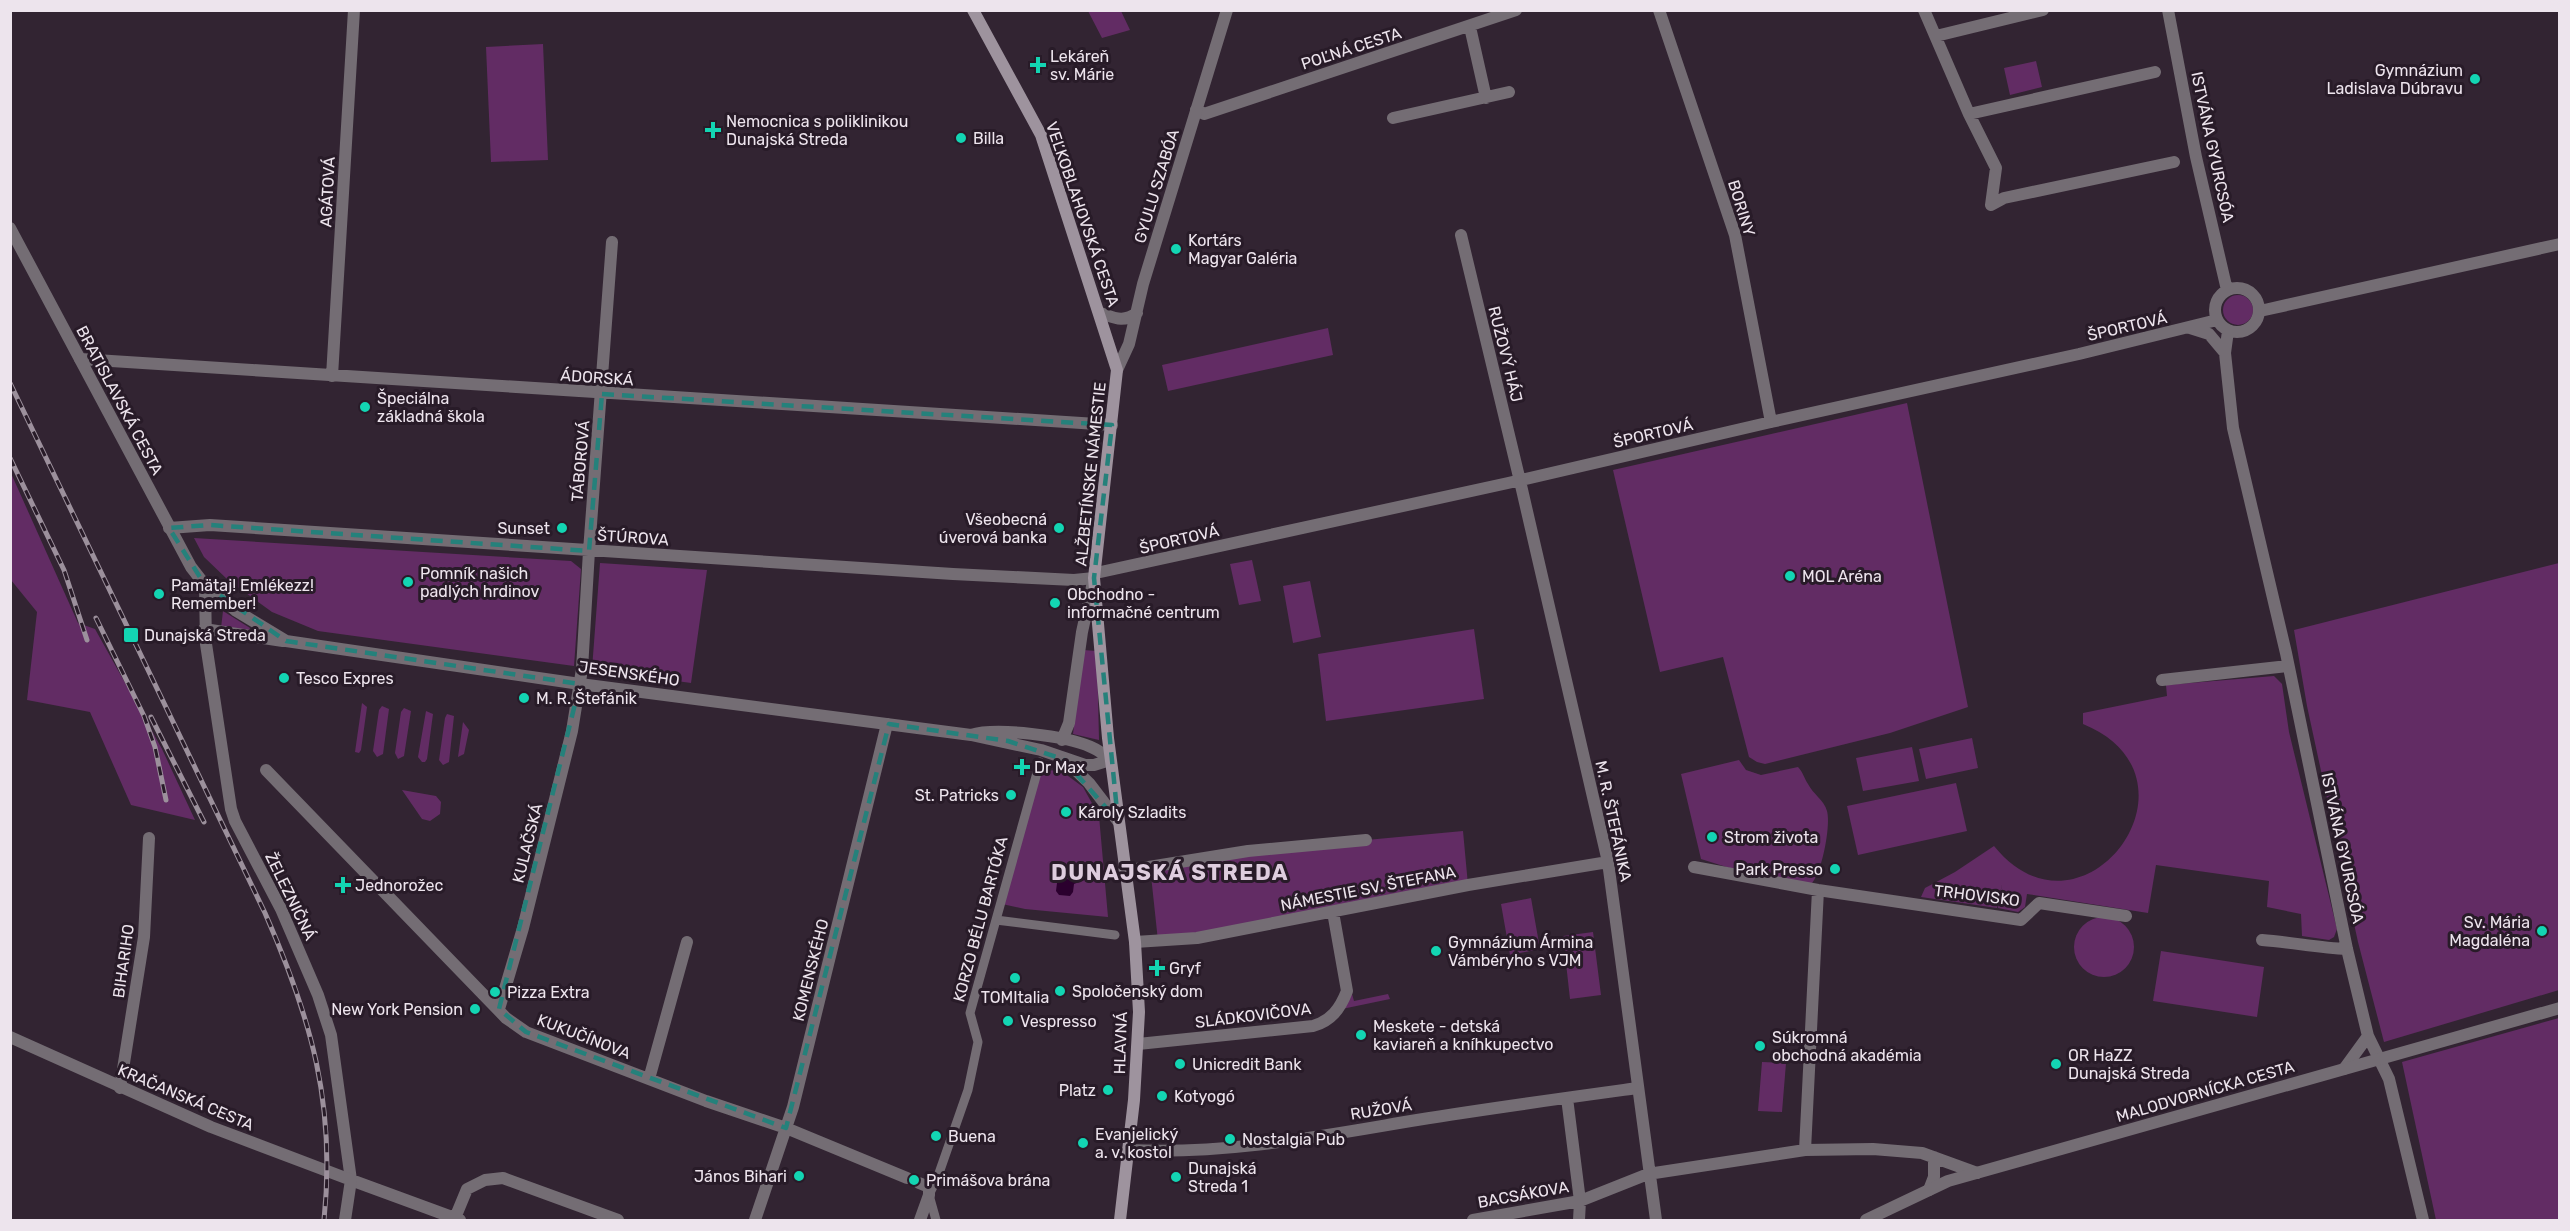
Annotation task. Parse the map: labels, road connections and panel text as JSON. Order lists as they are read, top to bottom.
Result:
{
  "streets": {
    "main road": ["VEĽKOBLAHOVSKÁ CESTA", "ALŽBETÍNSKE NÁMESTIE", "HLAVNÁ"],
    "street": [
      "POĽNÁ CESTA",
      "ISTVÁNA GYURCSÓA",
      "GYULU SZABÓA",
      "AGÁTOVÁ",
      "BORINY",
      "ŠPORTOVÁ",
      "RUŽOVÝ HÁJ",
      "ÁDORSKÁ",
      "BRATISLAVSKÁ CESTA",
      "TÁBOROVÁ",
      "ŠTÚROVA",
      "JESENSKÉHO",
      "M. R. ŠTEFÁNIKA",
      "KULAČSKÁ",
      "NÁMESTIE SV. ŠTEFANA",
      "TRHOVISKO",
      "ŽELEZNIČNÁ",
      "KORZO BÉLU BARTÓKA",
      "BIHARIHO",
      "KOMENSKÉHO",
      "SLÁDKOVIČOVA",
      "KUKUČÍNOVA",
      "MALODVORNÍCKA CESTA",
      "KRAČANSKÁ CESTA",
      "RUŽOVÁ",
      "BACSÁKOVA"
    ]
  },
  "crossings": [
    ["POĽNÁ CESTA", "GYULU SZABÓA"],
    ["ISTVÁNA GYURCSÓA", "ŠPORTOVÁ"],
    ["ISTVÁNA GYURCSÓA", "MALODVORNÍCKA CESTA"],
    ["GYULU SZABÓA", "VEĽKOBLAHOVSKÁ CESTA"],
    ["GYULU SZABÓA", "ALŽBETÍNSKE NÁMESTIE"],
    ["AGÁTOVÁ", "ÁDORSKÁ"],
    ["BORINY", "ŠPORTOVÁ"],
    ["VEĽKOBLAHOVSKÁ CESTA", "ALŽBETÍNSKE NÁMESTIE"],
    ["ŠPORTOVÁ", "RUŽOVÝ HÁJ"],
    ["ŠPORTOVÁ", "ALŽBETÍNSKE NÁMESTIE"],
    ["ŠPORTOVÁ", "ŠTÚROVA"],
    ["ŠPORTOVÁ", "M. R. ŠTEFÁNIKA"],
    ["RUŽOVÝ HÁJ", "M. R. ŠTEFÁNIKA"],
    ["ÁDORSKÁ", "BRATISLAVSKÁ CESTA"],
    ["ÁDORSKÁ", "TÁBOROVÁ"],
    ["ÁDORSKÁ", "ALŽBETÍNSKE NÁMESTIE"],
    ["BRATISLAVSKÁ CESTA", "ŠTÚROVA"],
    ["BRATISLAVSKÁ CESTA", "JESENSKÉHO"],
    ["BRATISLAVSKÁ CESTA", "ŽELEZNIČNÁ"],
    ["TÁBOROVÁ", "ŠTÚROVA"],
    ["TÁBOROVÁ", "JESENSKÉHO"],
    ["TÁBOROVÁ", "KULAČSKÁ"],
    ["ALŽBETÍNSKE NÁMESTIE", "ŠTÚROVA"],
    ["ALŽBETÍNSKE NÁMESTIE", "JESENSKÉHO"],
    ["ALŽBETÍNSKE NÁMESTIE", "HLAVNÁ"],
    ["JESENSKÉHO", "KULAČSKÁ"],
    ["JESENSKÉHO", "ŽELEZNIČNÁ"],
    ["JESENSKÉHO", "KOMENSKÉHO"],
    ["JESENSKÉHO", "HLAVNÁ"],
    ["M. R. ŠTEFÁNIKA", "NÁMESTIE SV. ŠTEFANA"],
    ["M. R. ŠTEFÁNIKA", "RUŽOVÁ"],
    ["M. R. ŠTEFÁNIKA", "BACSÁKOVA"],
    ["KULAČSKÁ", "KUKUČÍNOVA"],
    ["NÁMESTIE SV. ŠTEFANA", "SLÁDKOVIČOVA"],
    ["NÁMESTIE SV. ŠTEFANA", "HLAVNÁ"],
    ["ŽELEZNIČNÁ", "KRAČANSKÁ CESTA"],
    ["BIHARIHO", "KRAČANSKÁ CESTA"],
    ["KOMENSKÉHO", "KUKUČÍNOVA"],
    ["SLÁDKOVIČOVA", "HLAVNÁ"],
    ["HLAVNÁ", "RUŽOVÁ"],
    ["RUŽOVÁ", "BACSÁKOVA"]
  ],
  "districts": ["DUNAJSKÁ STREDA"],
  "places": {
    "health": [
      "Lekáreň sv. Márie",
      "Nemocnica s poliklinikou Dunajská Streda",
      "Dr Max",
      "Jednorožec",
      "Gryf"
    ],
    "other": [
      "Gymnázium Ladislava Dúbravu",
      "Billa",
      "Kortárs Magyar Galéria",
      "Špeciálna základná škola",
      "Sunset",
      "Všeobecná úverová banka",
      "MOL Aréna",
      "Pomník našich padlých hrdinov",
      "Pamätaj! Emlékezz! Remember!",
      "Obchodno - informačné centrum",
      "Tesco Expres",
      "M. R. Štefánik",
      "St. Patricks",
      "Károly Szladits",
      "Strom života",
      "Park Presso",
      "Sv. Mária Magdaléna",
      "Gymnázium Ármina Vámbéryho s VJM",
      "TOMItalia",
      "Spoločenský dom",
      "Pizza Extra",
      "New York Pension",
      "Vespresso",
      "Meskete - detská kaviareň a kníhkupectvo",
      "Súkromná obchodná akadémia",
      "Unicredit Bank",
      "OR HaZZ Dunajská Streda",
      "Platz",
      "Kotyogó",
      "Buena",
      "Nostalgia Pub",
      "Evanjelický a. v. kostol",
      "János Bihari",
      "Dunajská Streda 1",
      "Primášova brána"
    ],
    "transit": ["Dunajská Streda"]
  }
}
